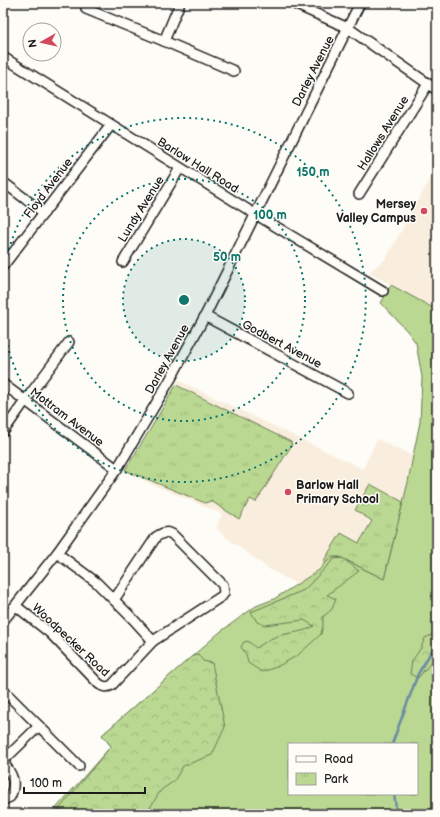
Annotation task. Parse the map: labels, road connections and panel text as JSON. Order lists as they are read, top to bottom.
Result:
{
  "streets": {
    "street": [
      "Darley Avenue",
      "Hallows Avenue",
      "Barlow Hall Road",
      "Floyd Avenue",
      "Lundy Avenue",
      "Godbert Avenue",
      "Mottram Avenue",
      "Woodpecker Road"
    ]
  },
  "crossings": [
    ["Darley Avenue", "Barlow Hall Road"],
    ["Darley Avenue", "Godbert Avenue"],
    ["Darley Avenue", "Mottram Avenue"],
    ["Darley Avenue", "Woodpecker Road"],
    ["Barlow Hall Road", "Floyd Avenue"],
    ["Barlow Hall Road", "Lundy Avenue"]
  ],
  "places": ["Mersey Valley Campus", "Barlow Hall Primary School"],
  "legend": ["Road", "Park"],
  "scale_bar": "100 m",
  "north": "left",
  "rings": ["150 m", "100 m", "50 m"]
}
